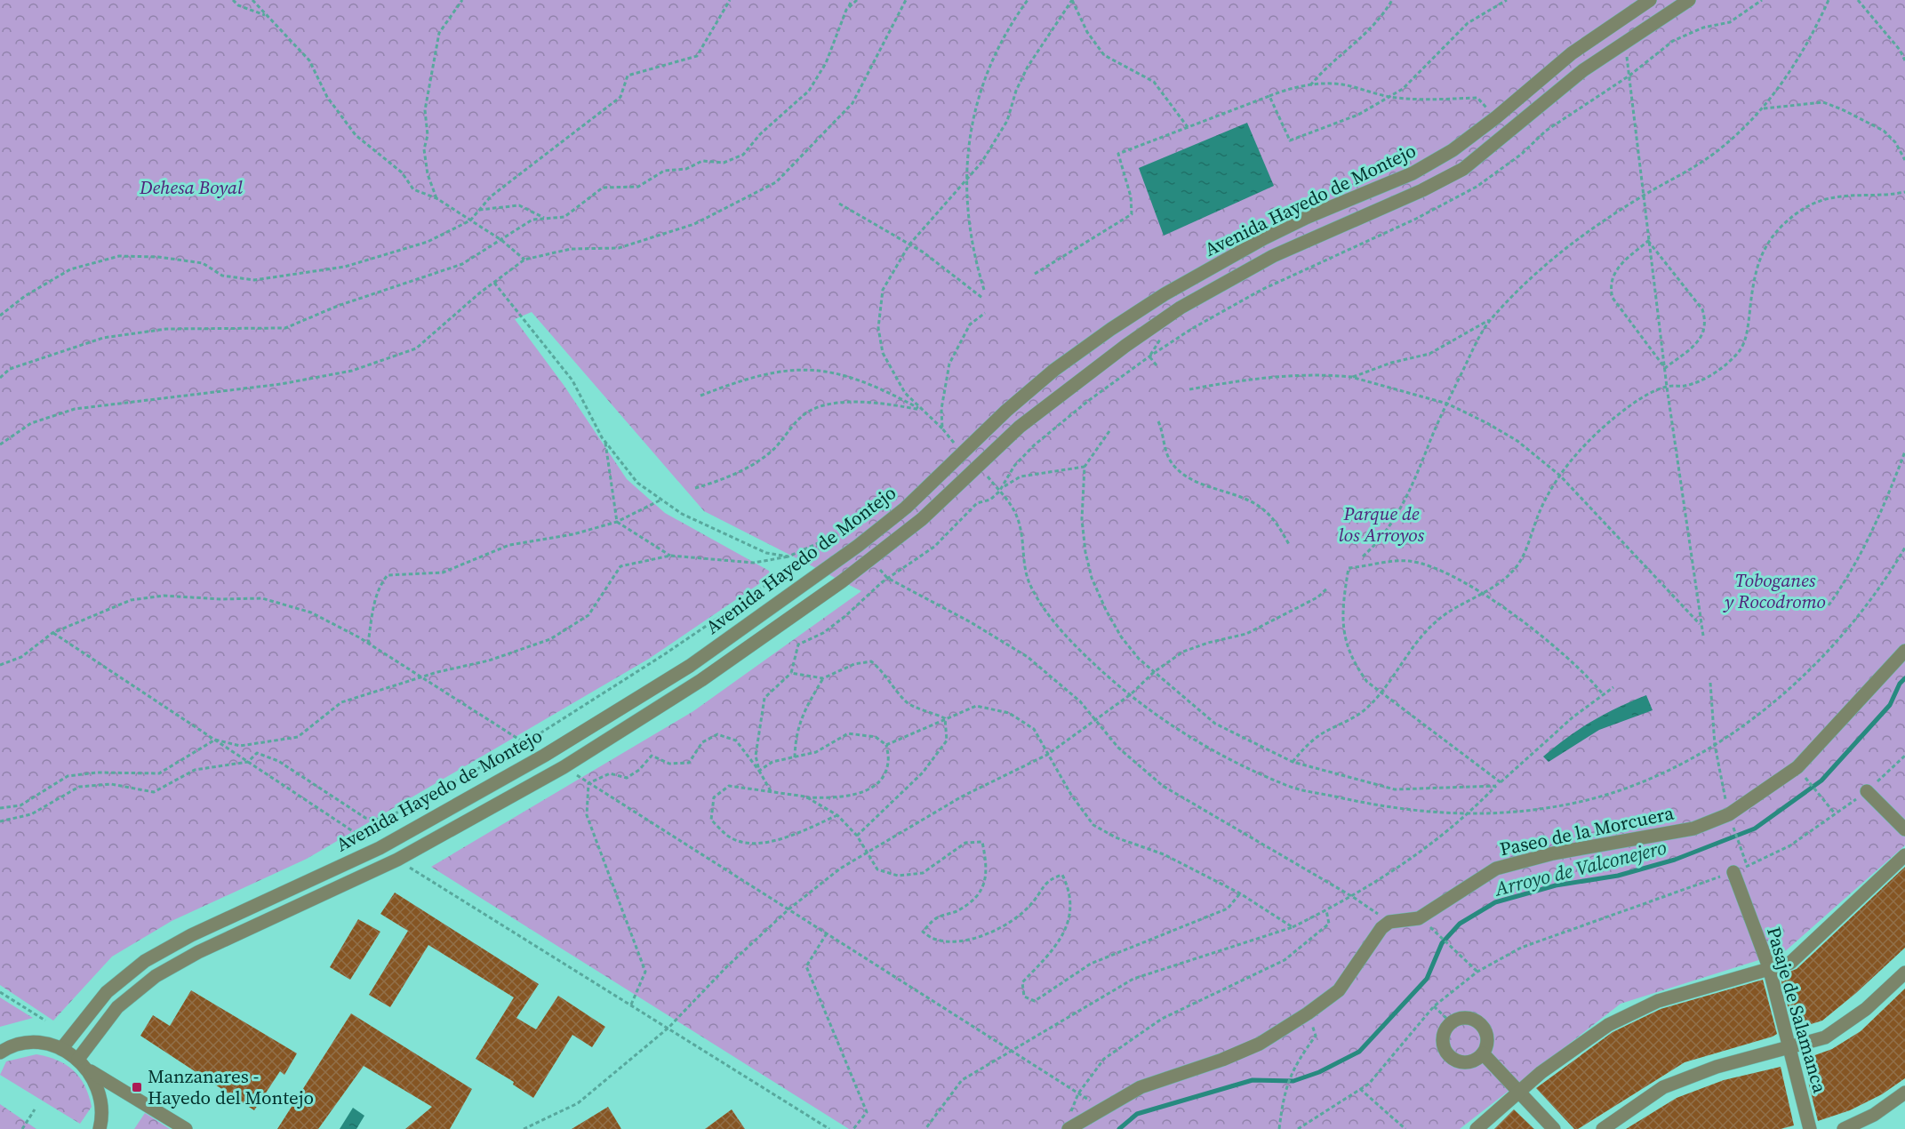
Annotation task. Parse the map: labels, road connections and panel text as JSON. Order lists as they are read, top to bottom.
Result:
{
  "streets": {
    "street": ["Avenida Hayedo de Montejo", "Paseo de la Morcuera", "Pasaje de Salamanca"]
  },
  "water": ["Arroyo de Valconejero"],
  "parks": ["Dehesa Boyal", "Parque de los Arroyos", "Toboganes y Rocodromo"],
  "places": {
    "transit": ["Manzanares - Hayedo del Montejo"]
  }
}
